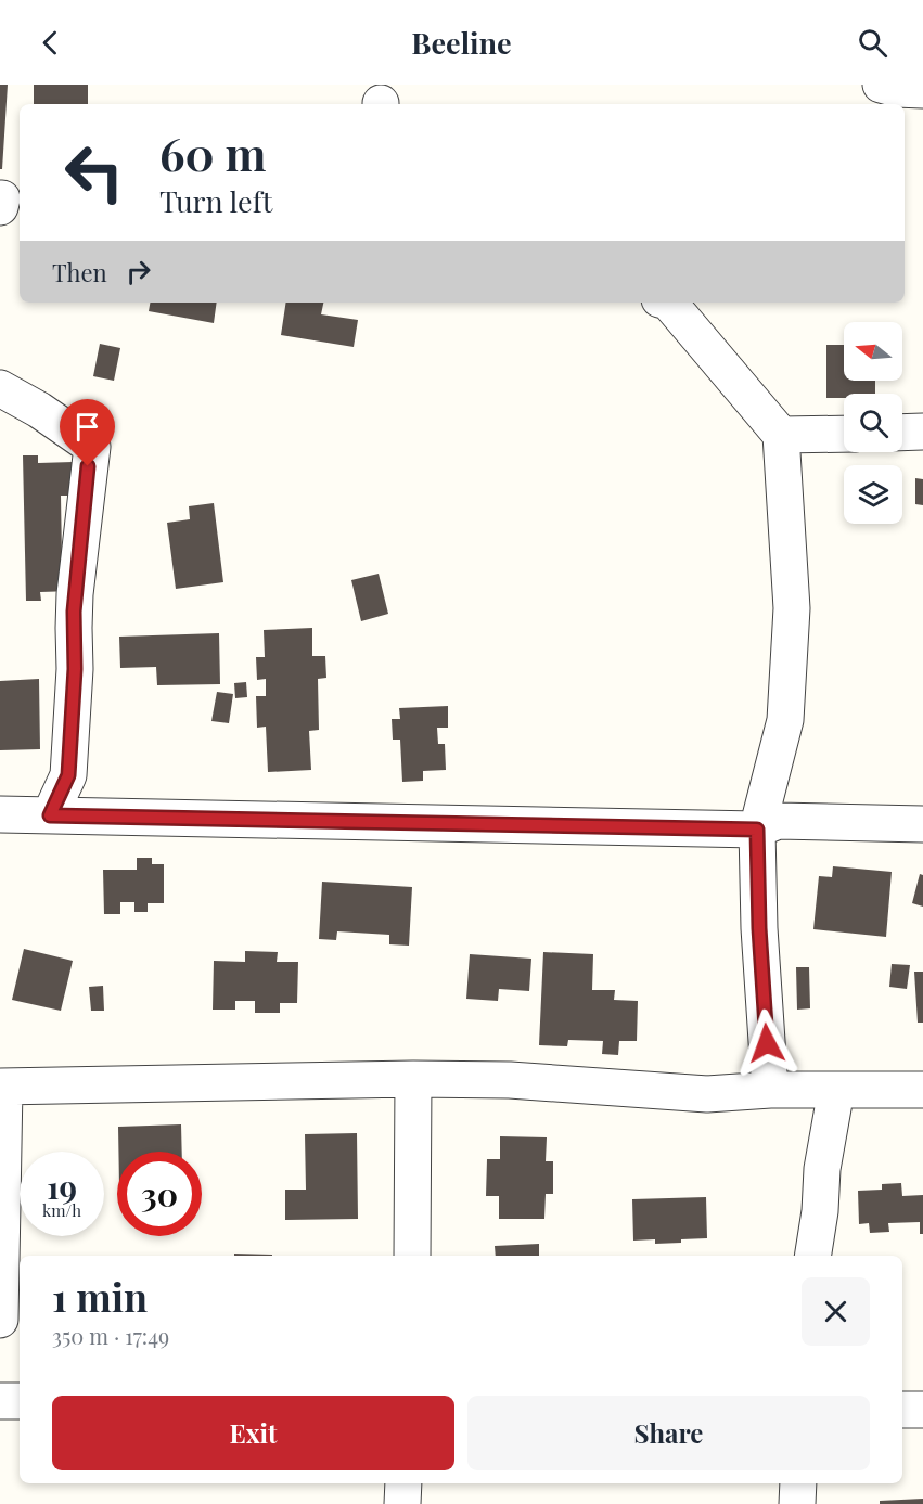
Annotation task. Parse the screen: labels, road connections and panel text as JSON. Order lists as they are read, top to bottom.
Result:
{
  "north": "left",
  "page": {
    "header": "Beeline",
    "turn": ["60 m", "Turn left"],
    "then": "Then",
    "speed": "19 km/h",
    "limit": "30",
    "heading": ["1 min", "350 m · 17:49"],
    "buttons": ["Exit", "Share"]
  }
}
